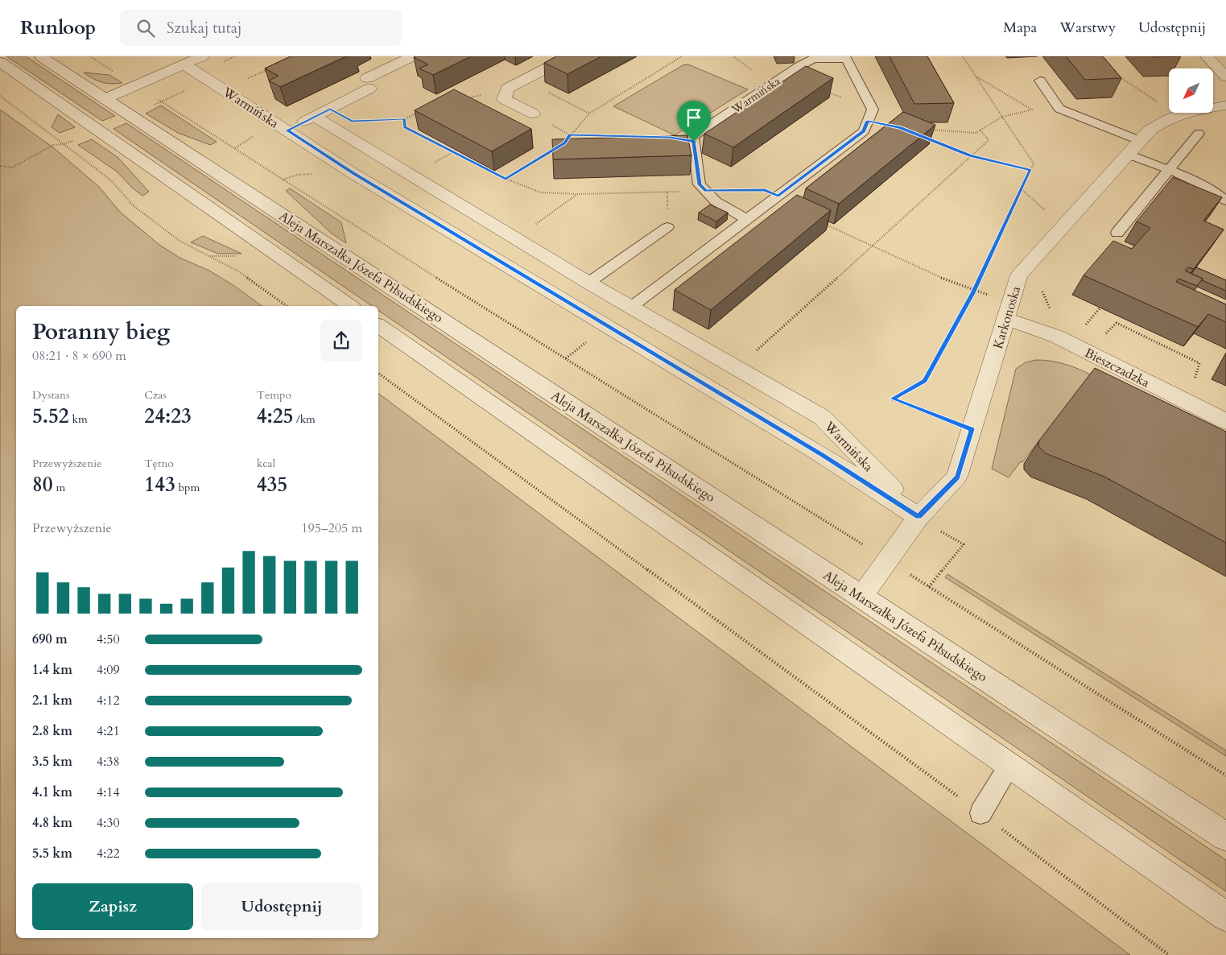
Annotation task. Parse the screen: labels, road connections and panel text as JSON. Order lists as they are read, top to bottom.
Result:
{
  "streets": {
    "street": [
      "Warmińska",
      "Aleja Marszałka Józefa Piłsudskiego",
      "Karkonoska",
      "Bieszczadzka"
    ]
  },
  "crossings": [
    ["Warmińska", "Karkonoska"],
    ["Aleja Marszałka Józefa Piłsudskiego", "Karkonoska"],
    ["Karkonoska", "Bieszczadzka"]
  ],
  "north": "bottom left",
  "page": {
    "header": "Runloop",
    "search": "Szukaj tutaj",
    "nav": ["Mapa", "Warstwy", "Udostępnij"],
    "heading": ["Poranny bieg", "08:21 · 8 × 690 m"],
    "stats": [
      ["Dystans", "5.52 km"],
      ["Czas", "24:23"],
      ["Tempo", "4:25 /km"],
      ["Przewyższenie", "80 m"],
      ["Tętno", "143 bpm"],
      ["kcal", "435"]
    ],
    "chart": ["Przewyższenie", "195–205 m"],
    "list": [
      {
        "name": "690 m",
        "note": "4:50"
      },
      {
        "name": "1.4 km",
        "note": "4:09"
      },
      {
        "name": "2.1 km",
        "note": "4:12"
      },
      {
        "name": "2.8 km",
        "note": "4:21"
      },
      {
        "name": "3.5 km",
        "note": "4:38"
      },
      {
        "name": "4.1 km",
        "note": "4:14"
      },
      {
        "name": "4.8 km",
        "note": "4:30"
      },
      {
        "name": "5.5 km",
        "note": "4:22"
      }
    ],
    "buttons": ["Zapisz", "Udostępnij"]
  }
}
